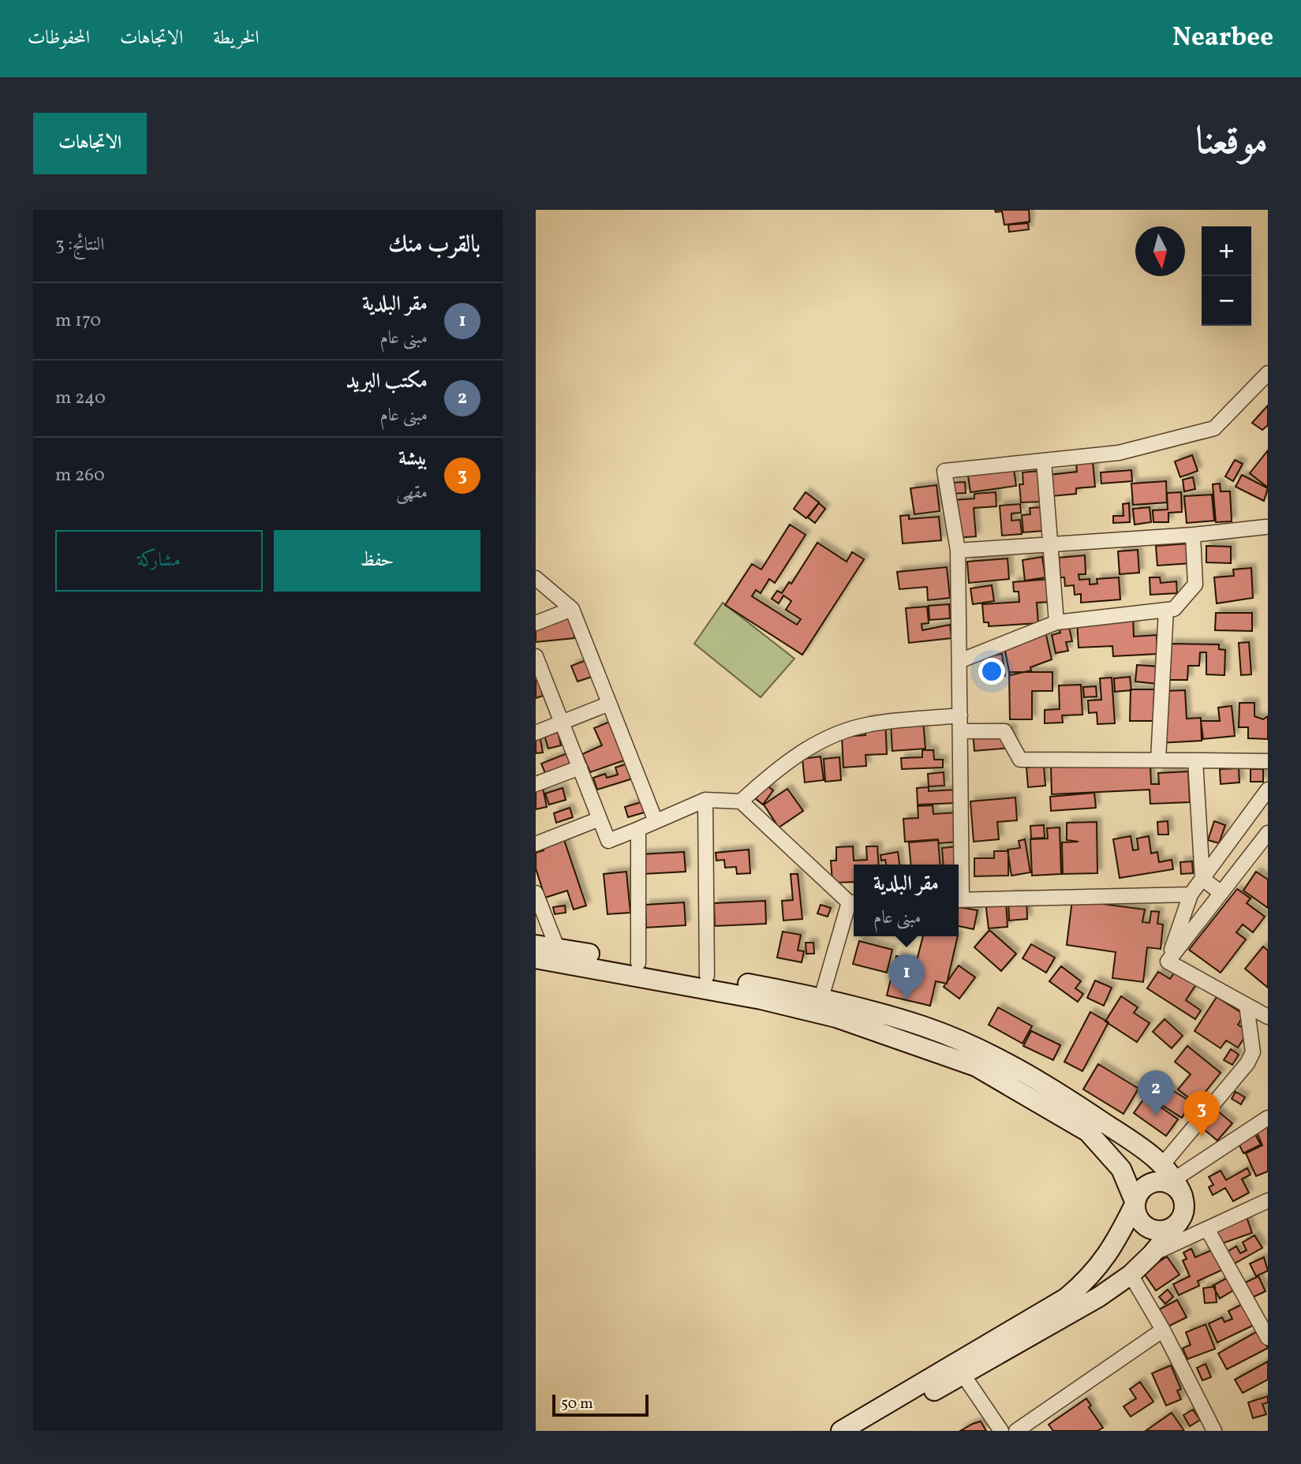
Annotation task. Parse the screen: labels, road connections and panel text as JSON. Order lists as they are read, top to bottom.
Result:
{
  "scale_bar": "50 m",
  "north": "bottom",
  "page": {
    "header": "Nearbee",
    "nav": ["الخريطة", "الاتجاهات", "المحفوظات"],
    "title": "موقعنا",
    "buttons": [
      "الاتجاهات",
      ["حفظ", "مشاركة"]
    ],
    "heading": ["بالقرب منك", "النتائج: 3"],
    "map_buttons": ["+", "−"],
    "list": [
      {
        "mark": "1",
        "name": "مقر البلدية",
        "note": "مبنى عام",
        "value": "170 m"
      },
      {
        "mark": "2",
        "name": "مكتب البريد",
        "note": "مبنى عام",
        "value": "240 m"
      },
      {
        "mark": "3",
        "name": "بيشة",
        "note": "مقهى",
        "value": "260 m"
      }
    ],
    "popup": ["مقر البلدية", "مبنى عام"],
    "pins": ["1", "2", "3"],
    "scale": "50 m"
  }
}
